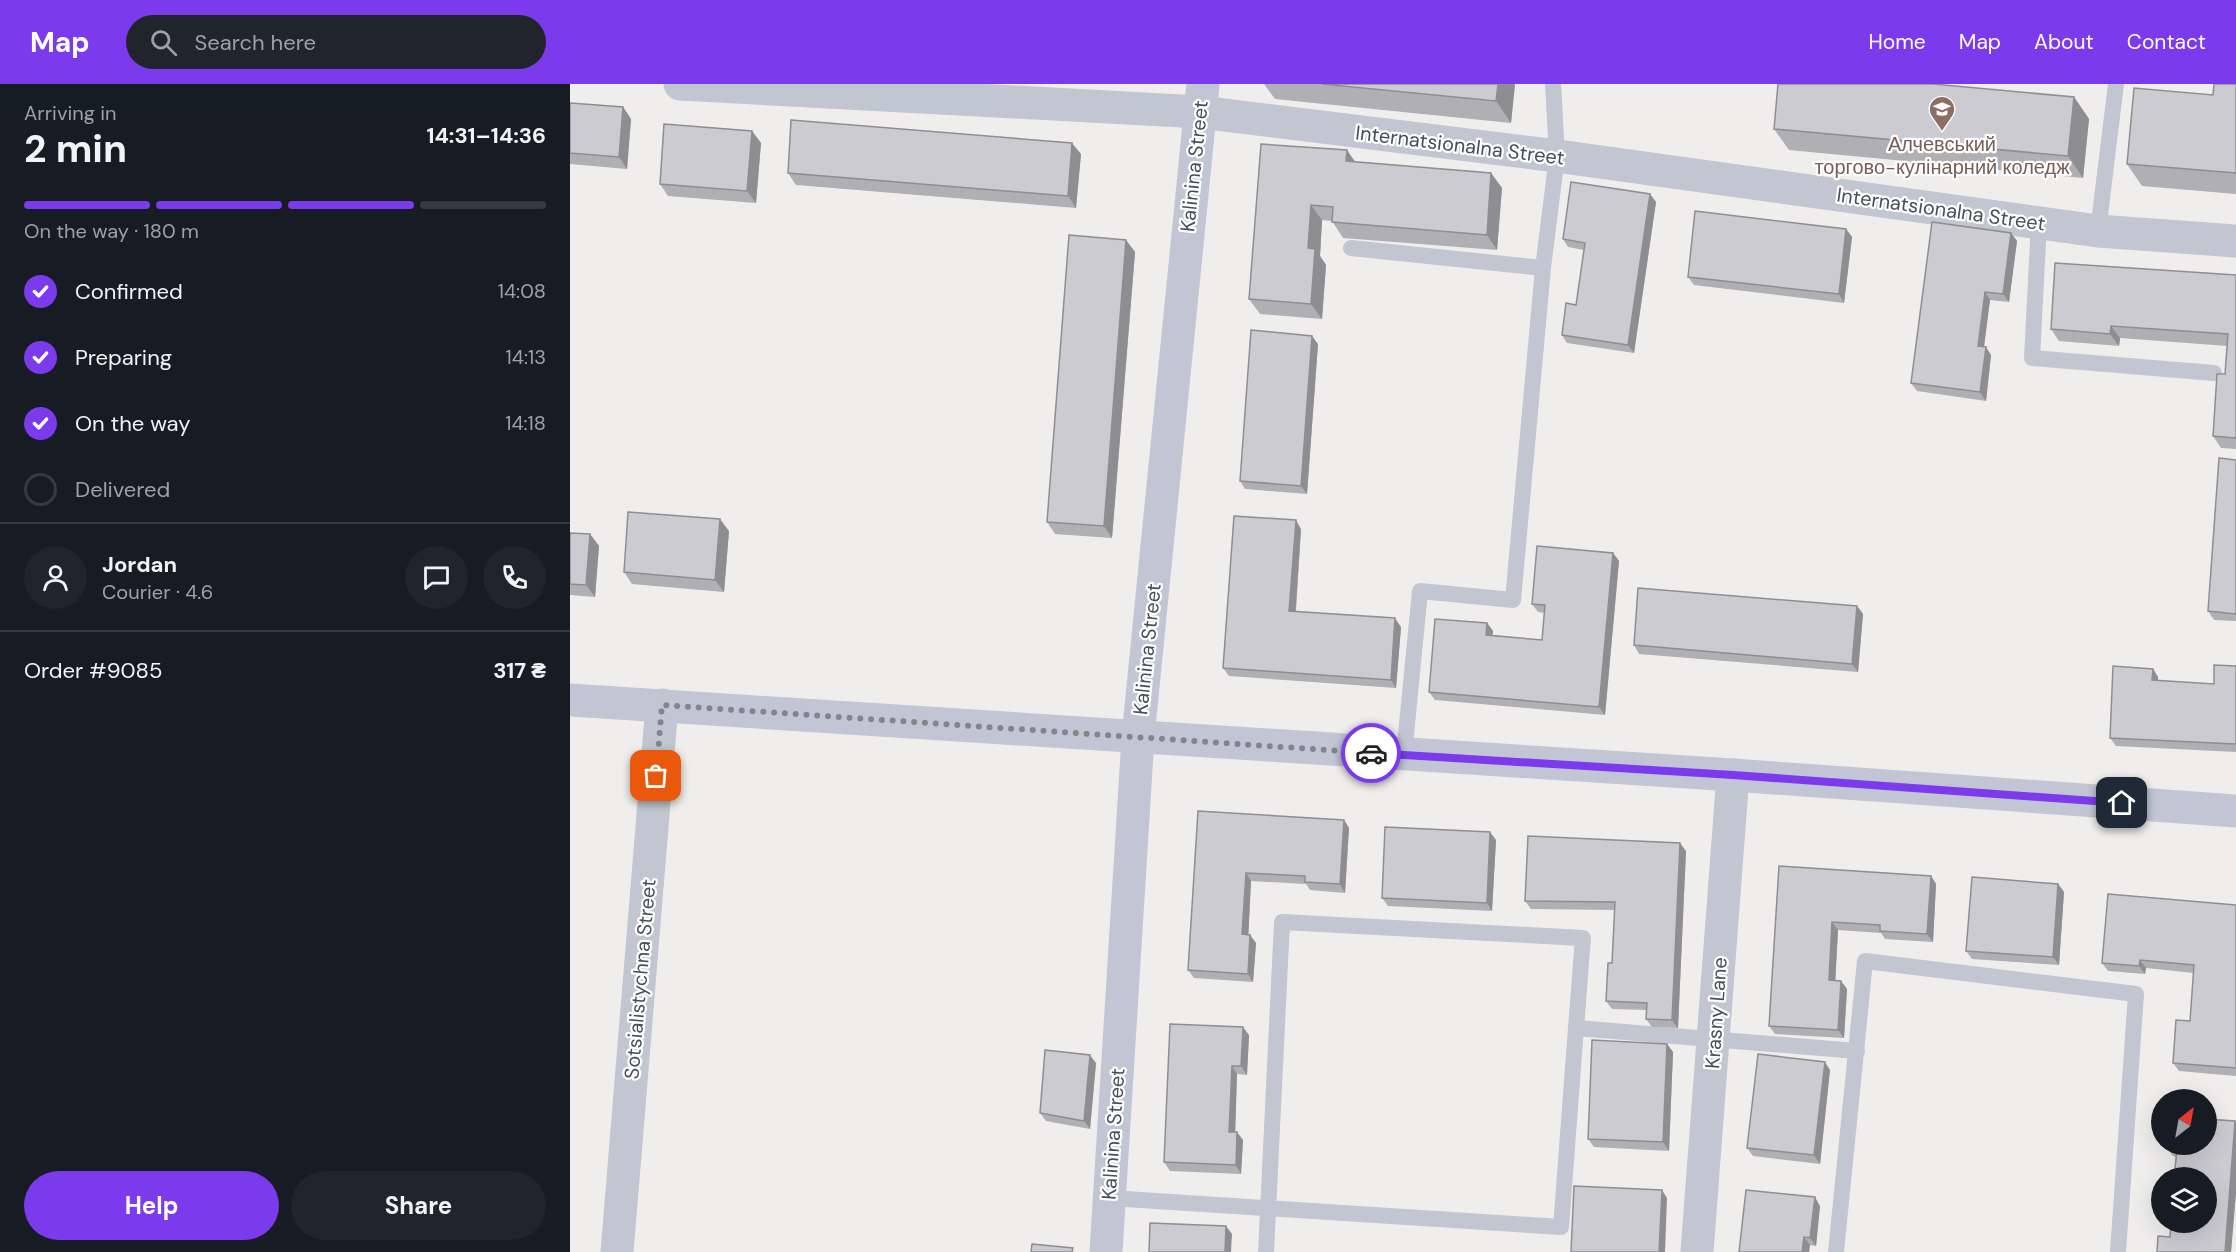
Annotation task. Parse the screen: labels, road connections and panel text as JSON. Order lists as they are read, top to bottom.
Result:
{
  "streets": {
    "street": [
      "Internatsionalna Street",
      "Kalinina Street",
      "Sotsialistychna Street",
      "Krasny Lane"
    ]
  },
  "crossings": [
    ["Internatsionalna Street", "Kalinina Street"]
  ],
  "places": {
    "school or university": ["Алчевський торгово-кулінарний коледж"]
  },
  "north": "top right",
  "page": {
    "header": "Map",
    "search": "Search here",
    "nav": [
      "Home",
      "Map",
      "About",
      "Contact"
    ],
    "heading": ["2 min", "Arriving in", "14:31–14:36"],
    "panel": [
      "Jordan",
      "Courier · 4.6",
      "Order #9085",
      "317 ₴"
    ],
    "bar": "On the way · 180 m",
    "list": [
      ["Confirmed", "14:08"],
      ["Preparing", "14:13"],
      ["On the way", "14:18"],
      "Delivered"
    ],
    "buttons": ["Help", "Share"]
  }
}
